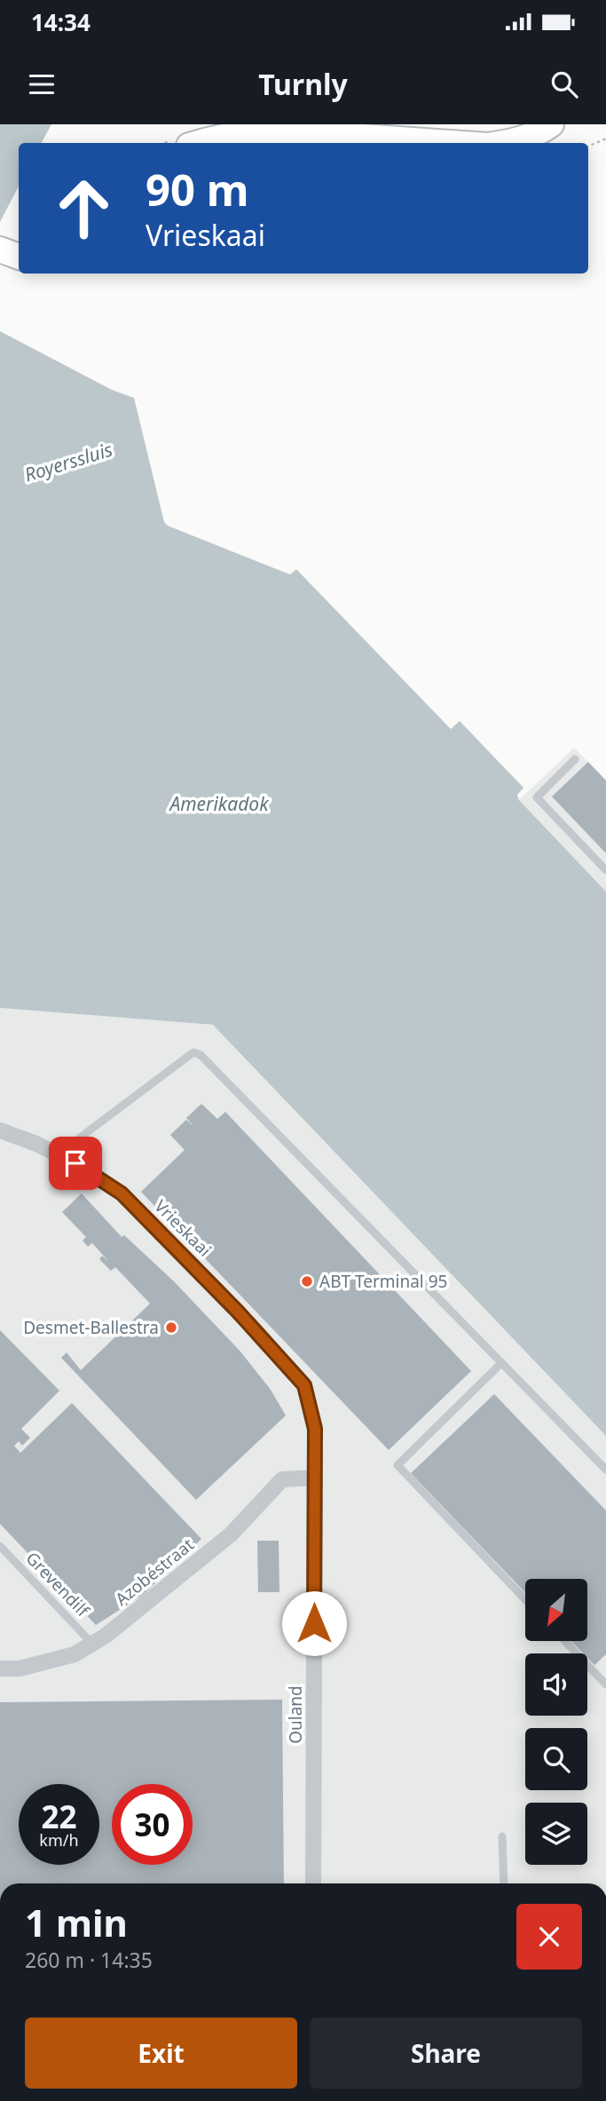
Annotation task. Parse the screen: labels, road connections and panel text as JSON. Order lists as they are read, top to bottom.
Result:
{
  "streets": {
    "street": ["Vrieskaai", "Azobéstraat", "Ouland"],
    "lane": ["Grevendilf"]
  },
  "crossings": [
    ["Vrieskaai", "Ouland"],
    ["Azobéstraat", "Grevendilf"],
    ["Azobéstraat", "Ouland"]
  ],
  "water": ["Royerssluis", "Amerikadok"],
  "places": ["ABT Terminal 95", "Desmet-Ballestra"],
  "north": "bottom left",
  "page": {
    "status": "14:34",
    "header": "Turnly",
    "turn": ["90 m", "Vrieskaai"],
    "speed": "22 km/h",
    "limit": "30",
    "heading": ["1 min", "260 m · 14:35"],
    "buttons": ["Exit", "Share"]
  }
}
